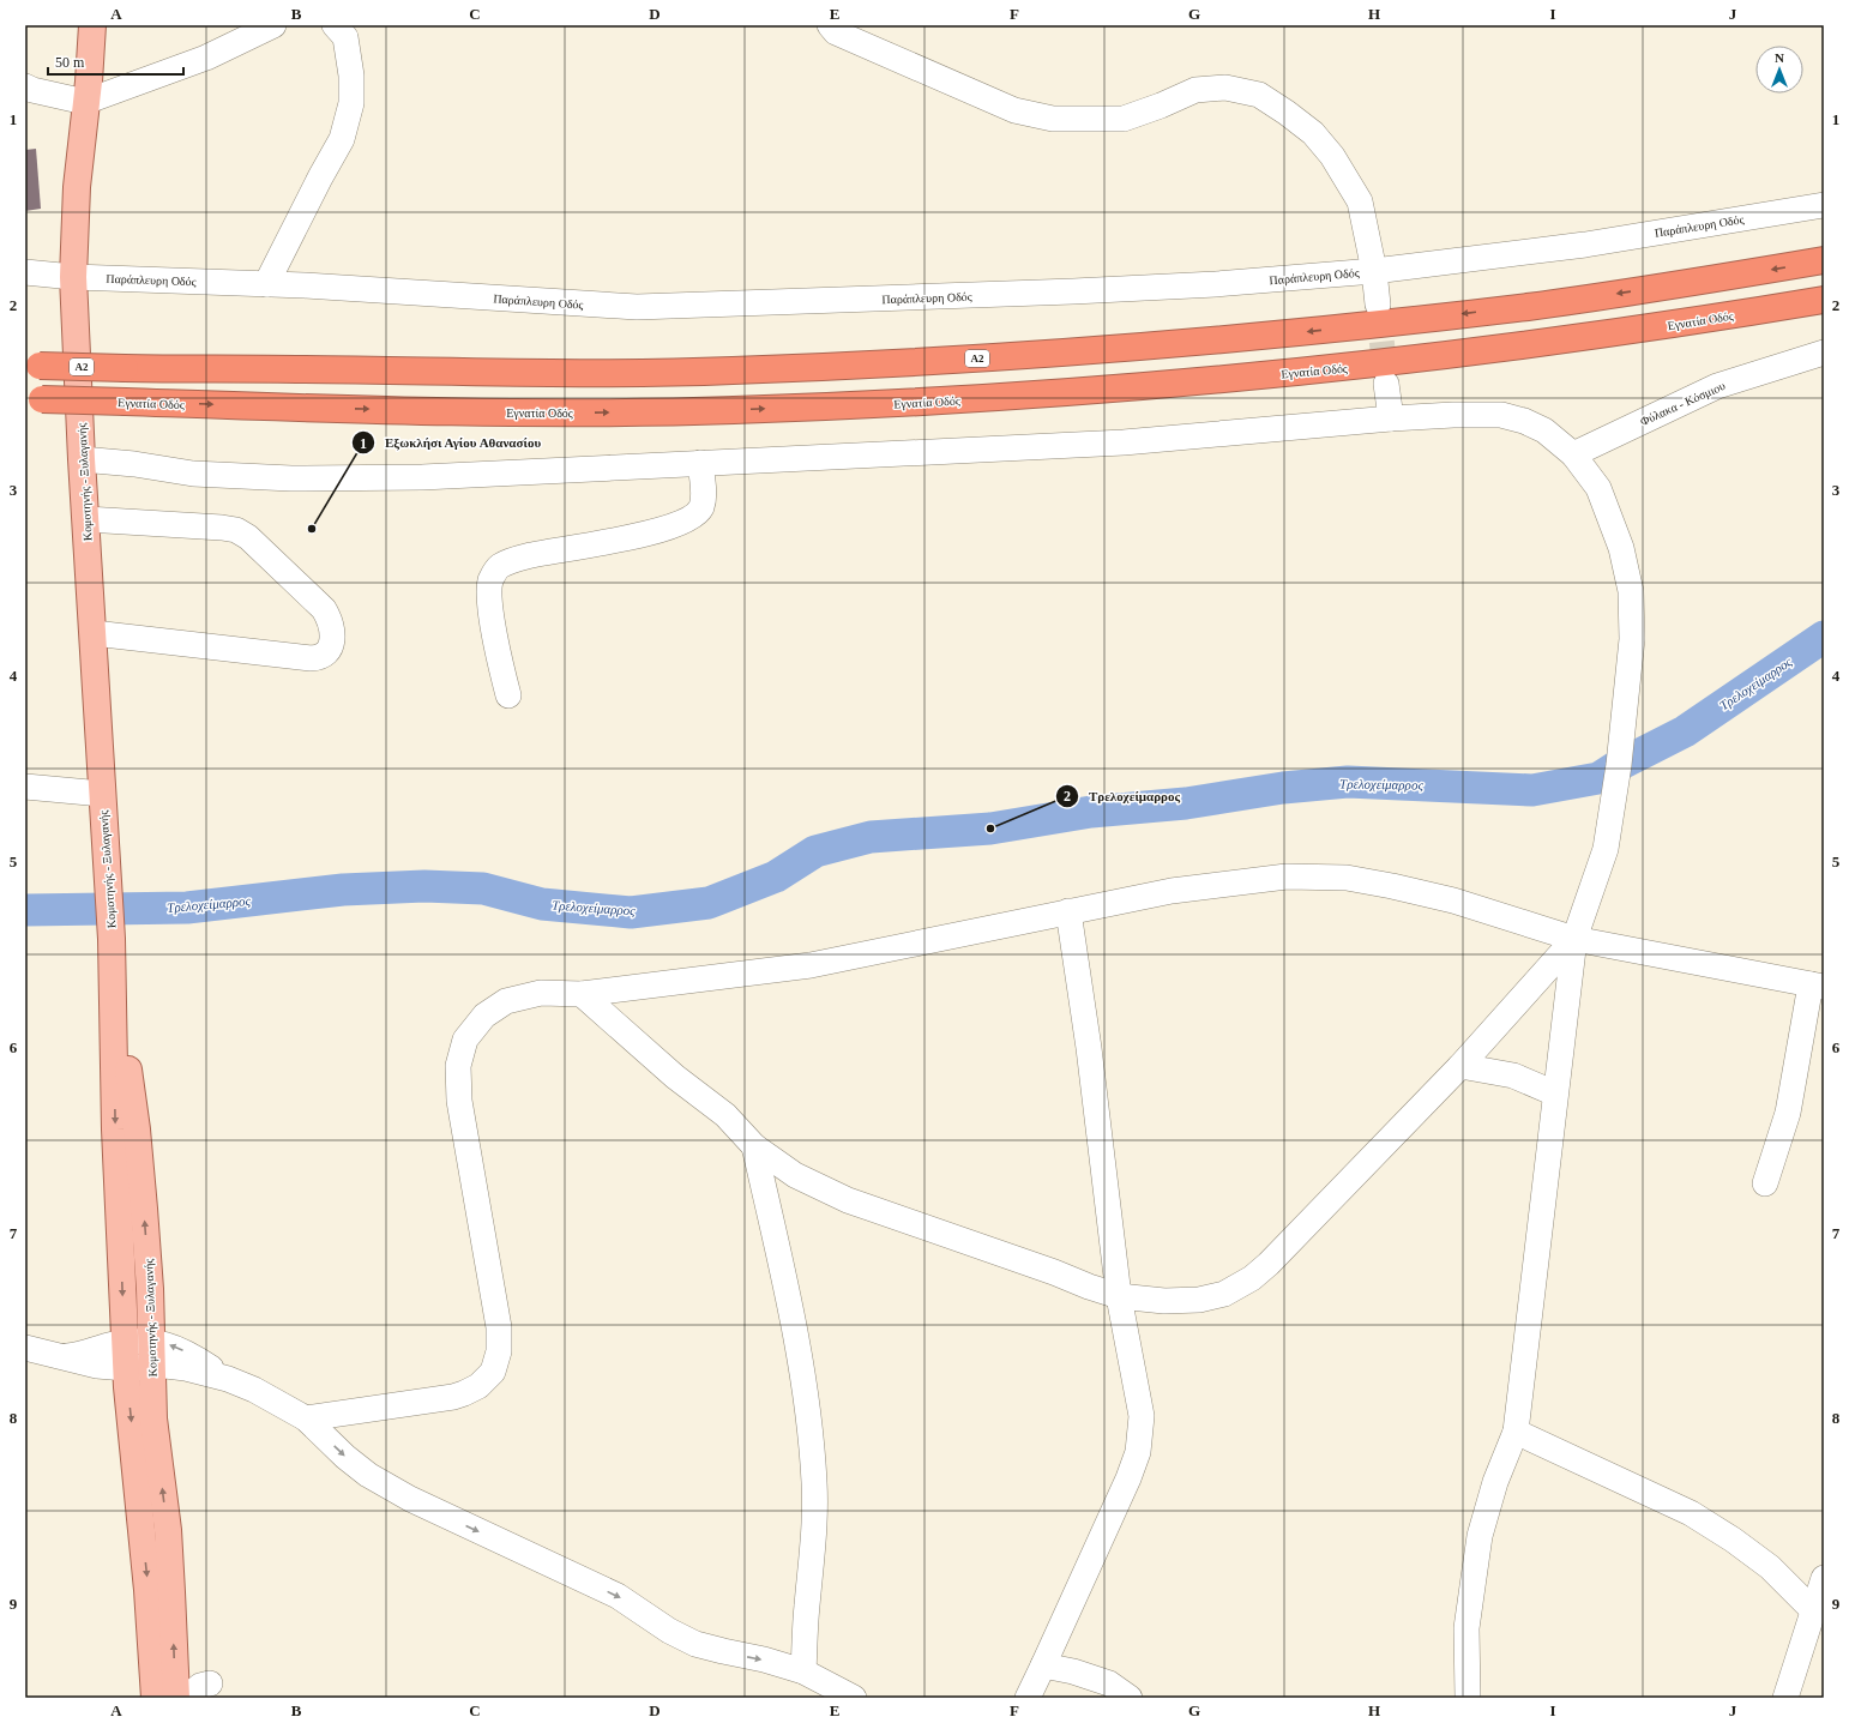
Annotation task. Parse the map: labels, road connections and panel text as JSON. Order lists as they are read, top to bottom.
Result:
{
  "streets": {
    "highway": ["Εγνατία Οδός", "Α2"],
    "main road": ["Κομοτηνής - Ξυλαγανής"],
    "street": ["Παράπλευρη Οδός", "Φύλακα - Κόσμιου"]
  },
  "crossings": [
    ["Παράπλευρη Οδός", "Κομοτηνής - Ξυλαγανής"]
  ],
  "water": ["Τρελοχείμαρρος"],
  "places": ["Εξωκλήσι Αγίου Αθανασίου", "Τρελοχείμαρρος"],
  "scale_bar": "50 m",
  "north": "top",
  "grid": {
    "columns": [
      "A",
      "B",
      "C",
      "D",
      "E",
      "F",
      "G",
      "H",
      "I",
      "J"
    ],
    "rows": [
      "1",
      "2",
      "3",
      "4",
      "5",
      "6",
      "7",
      "8",
      "9"
    ]
  }
}
